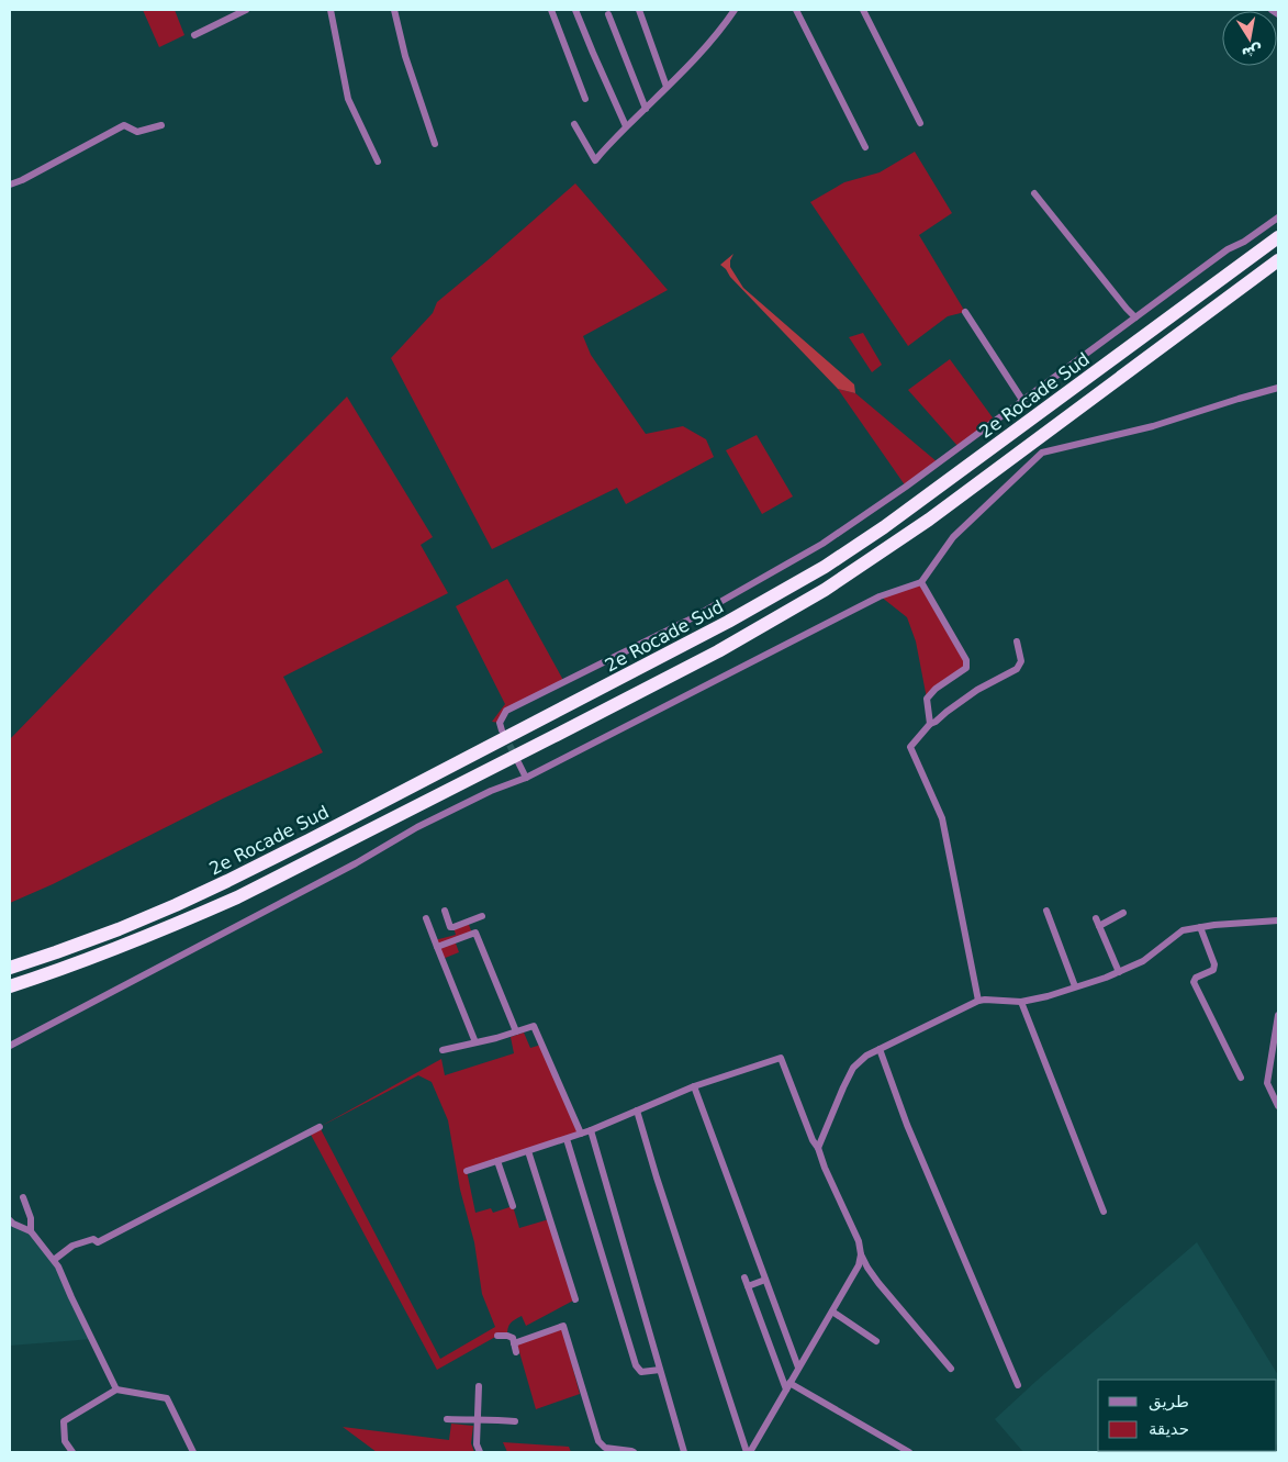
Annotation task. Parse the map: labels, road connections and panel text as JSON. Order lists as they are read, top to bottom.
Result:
{
  "streets": {
    "highway": ["2e Rocade Sud"]
  },
  "legend": ["طريق", "حديقة"],
  "north": "bottom"
}
